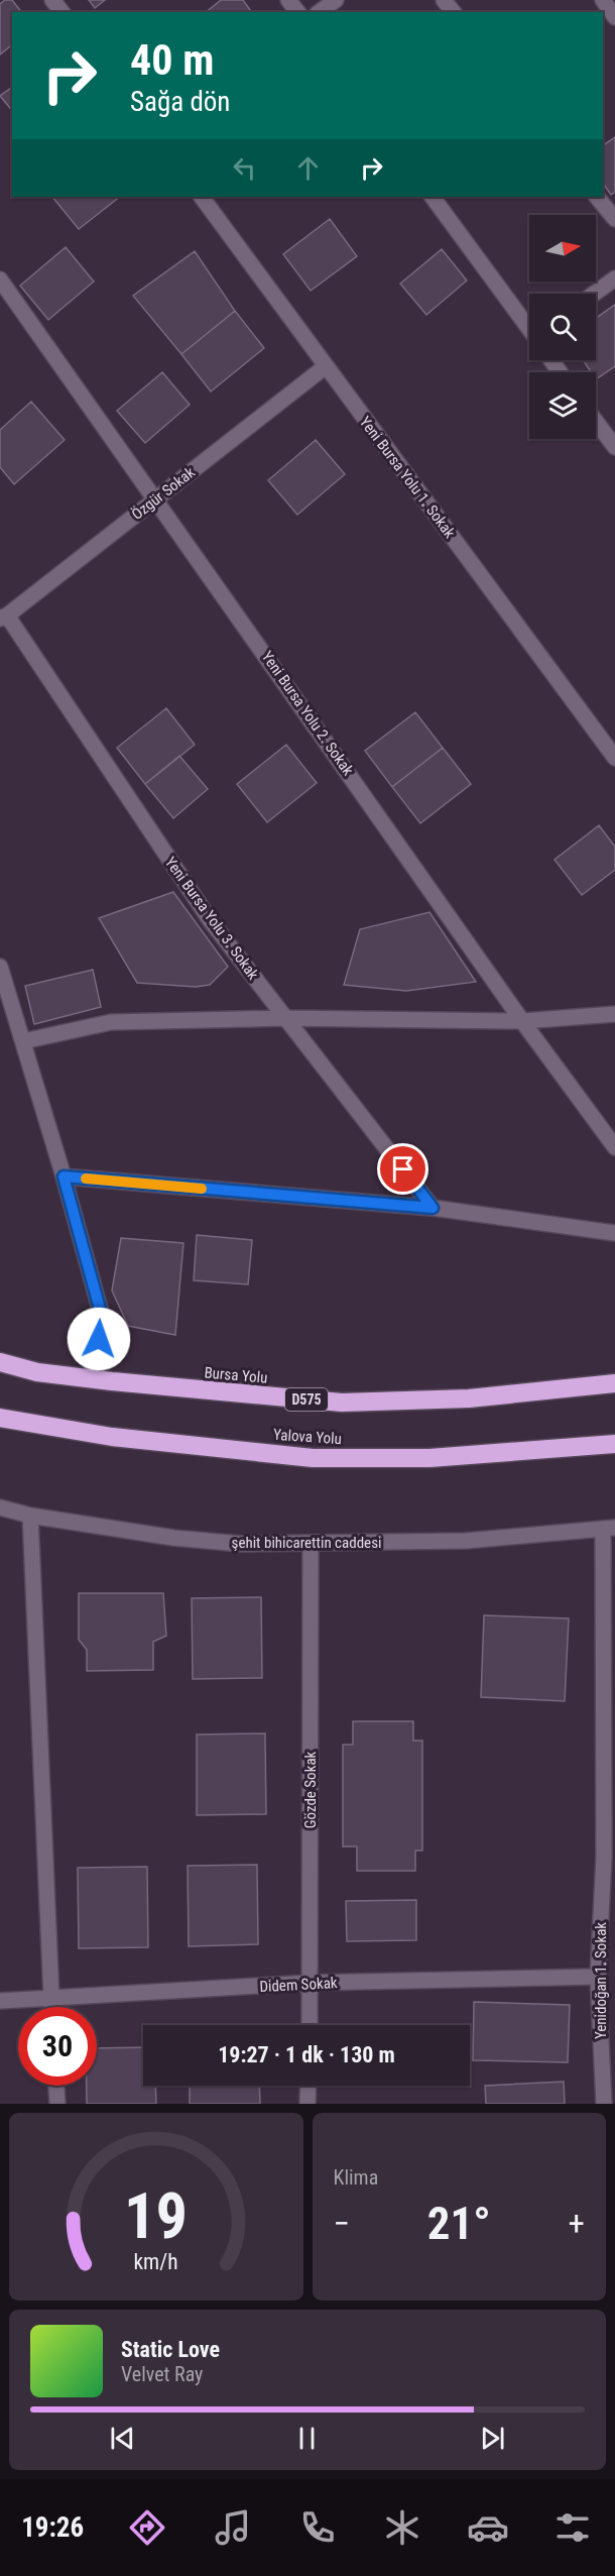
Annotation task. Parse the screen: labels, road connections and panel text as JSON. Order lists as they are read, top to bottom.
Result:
{
  "streets": {
    "highway": ["Bursa Yolu", "D575", "Yalova Yolu"],
    "street": [
      "Yeni Bursa Yolu 1. Sokak",
      "Özgür Sokak",
      "Yeni Bursa Yolu 2. Sokak",
      "Yeni Bursa Yolu 3. Sokak",
      "şehit bihicarettin caddesi",
      "Gözde Sokak",
      "Yenidoğan 1. Sokak",
      "Didem Sokak"
    ]
  },
  "crossings": [
    ["Yeni Bursa Yolu 1. Sokak", "Özgür Sokak"],
    ["Özgür Sokak", "Yeni Bursa Yolu 2. Sokak"],
    ["Özgür Sokak", "Yeni Bursa Yolu 3. Sokak"],
    ["şehit bihicarettin caddesi", "Gözde Sokak"],
    ["şehit bihicarettin caddesi", "Yenidoğan 1. Sokak"],
    ["Gözde Sokak", "Didem Sokak"],
    ["Yenidoğan 1. Sokak", "Didem Sokak"]
  ],
  "north": "right",
  "page": {
    "turn": ["40 m", "Sağa dön"],
    "limit": "30",
    "trip": "19:27 · 1 dk · 130 m",
    "tile": "Klima",
    "heat": ["−", "21°", "+"],
    "song": ["Static Love", "Velvet Ray"],
    "tabs": "19:26",
    "gauge": ["19", "km/h"]
  }
}
